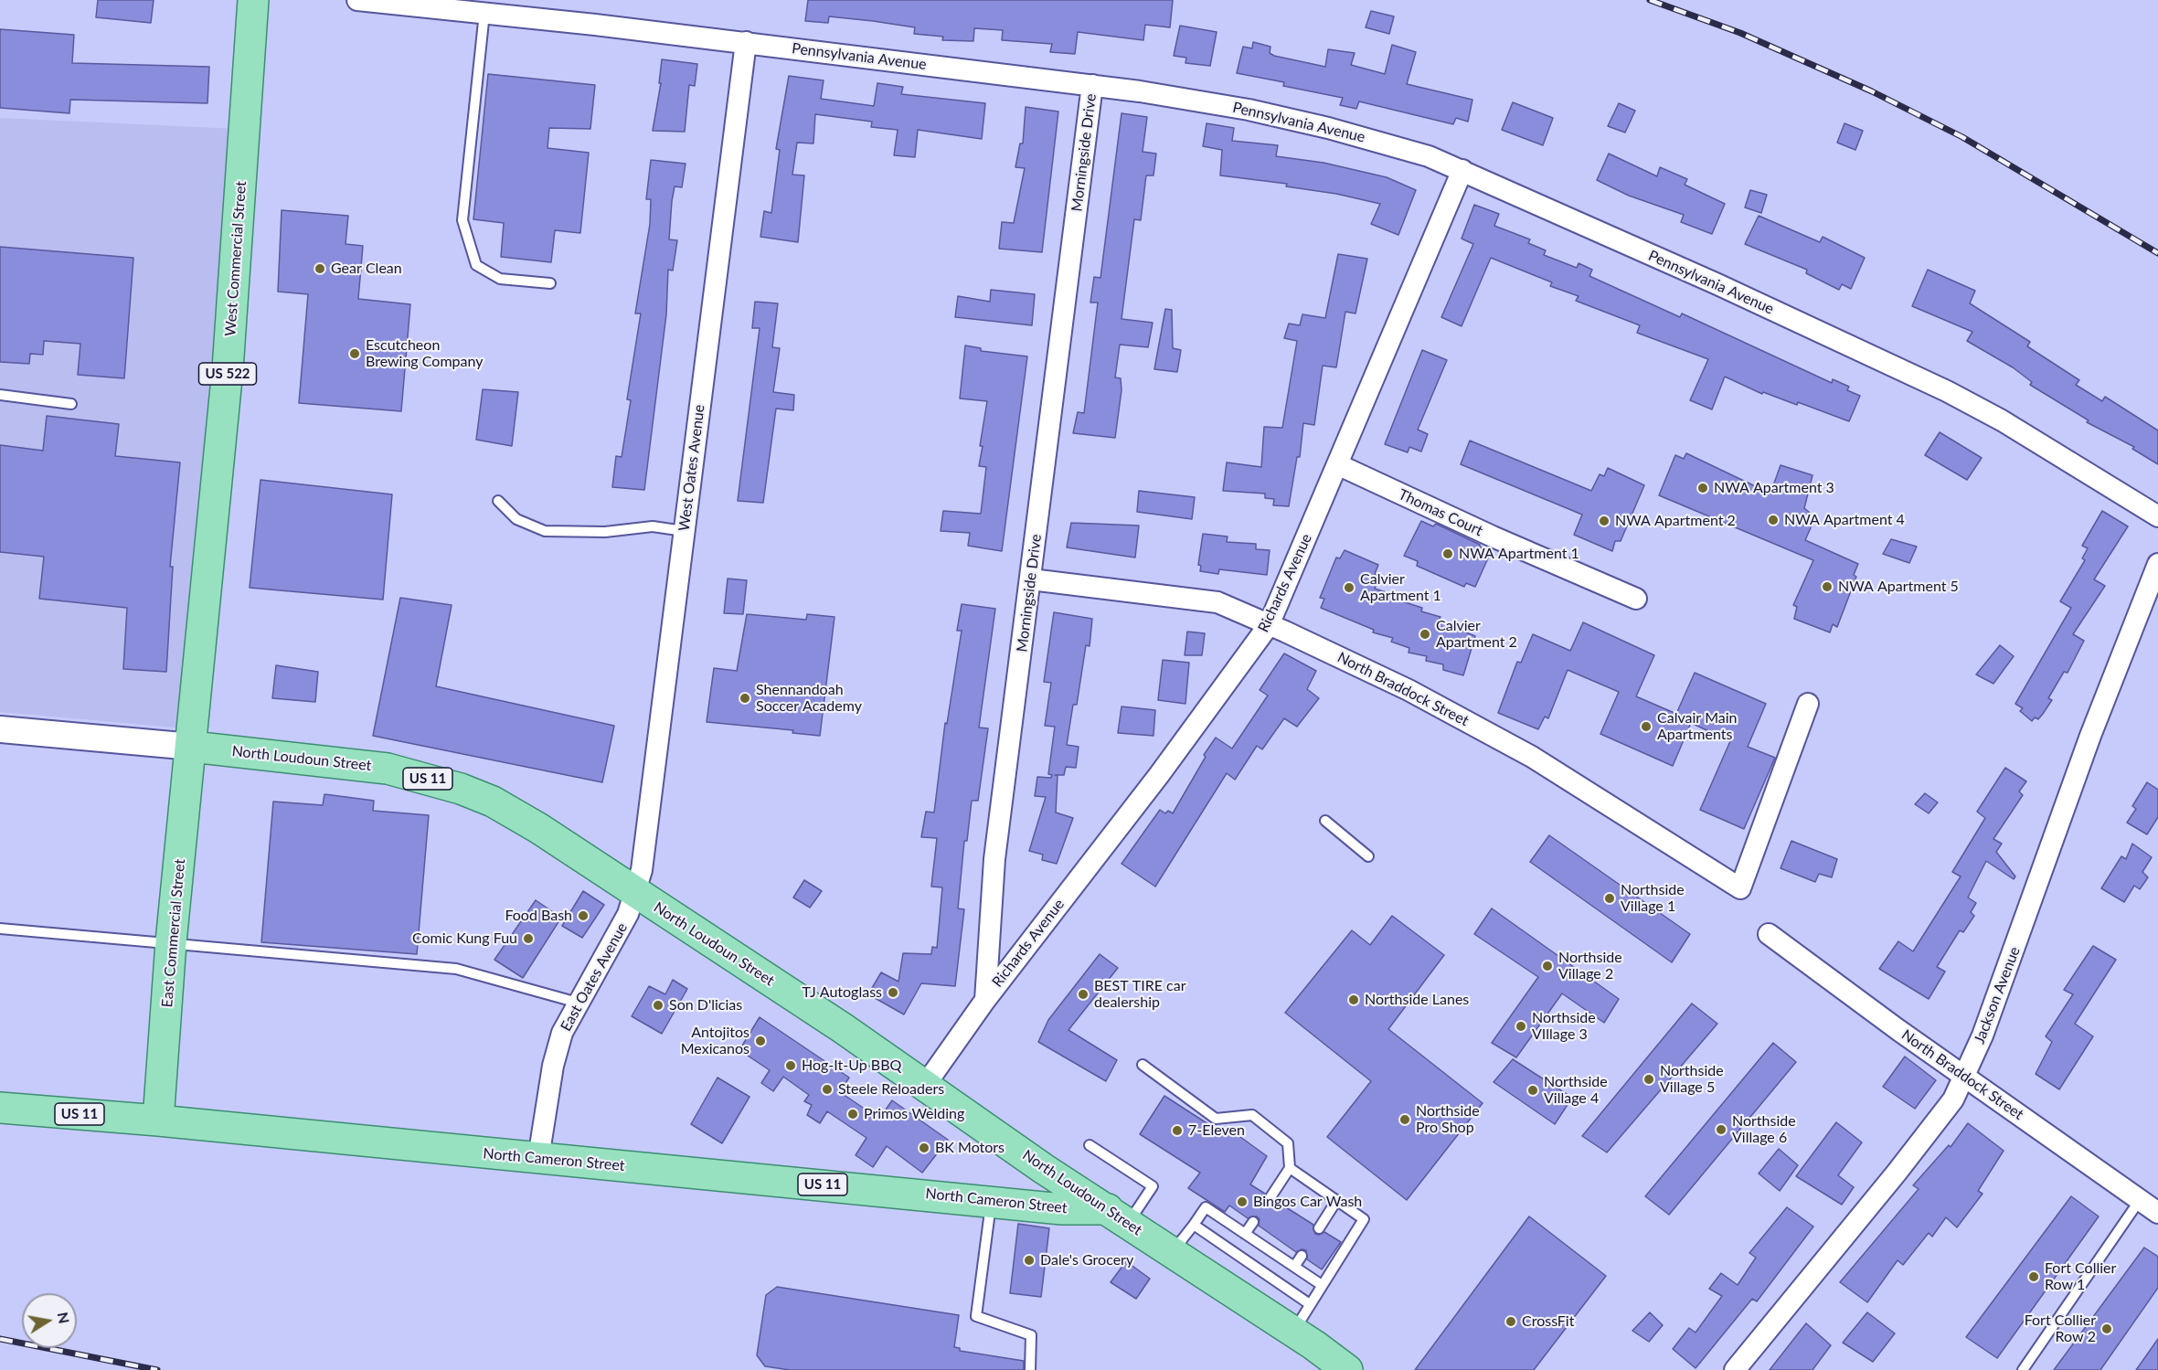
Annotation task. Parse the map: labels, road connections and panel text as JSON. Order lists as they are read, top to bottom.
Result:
{
  "streets": {
    "main road": [
      "West Commercial Street",
      "US 522",
      "North Loudoun Street",
      "US 11",
      "East Commercial Street",
      "North Cameron Street"
    ],
    "street": [
      "Pennsylvania Avenue",
      "Morningside Drive",
      "West Oates Avenue",
      "Thomas Court",
      "Richards Avenue",
      "North Braddock Street",
      "East Oates Avenue",
      "Jackson Avenue"
    ]
  },
  "crossings": [
    ["Pennsylvania Avenue", "Morningside Drive"],
    ["Pennsylvania Avenue", "West Oates Avenue"],
    ["Pennsylvania Avenue", "Richards Avenue"],
    ["Morningside Drive", "Richards Avenue"],
    ["Morningside Drive", "North Braddock Street"],
    ["West Commercial Street", "North Loudoun Street"],
    ["West Commercial Street", "East Commercial Street"],
    ["West Oates Avenue", "North Loudoun Street"],
    ["West Oates Avenue", "East Oates Avenue"],
    ["Thomas Court", "Richards Avenue"],
    ["Richards Avenue", "North Braddock Street"],
    ["North Braddock Street", "Jackson Avenue"],
    ["North Loudoun Street", "East Commercial Street"],
    ["North Loudoun Street", "East Oates Avenue"],
    ["North Loudoun Street", "North Cameron Street"],
    ["East Commercial Street", "North Cameron Street"],
    ["East Oates Avenue", "North Cameron Street"]
  ],
  "places": [
    "Gear Clean",
    "Escutcheon Brewing Company",
    "NWA Apartment 3",
    "NWA Apartment 4",
    "NWA Apartment 2",
    "NWA Apartment 1",
    "NWA Apartment 5",
    "Calvier Apartment 1",
    "Calvier Apartment 2",
    "Shennandoah Soccer Academy",
    "Calvair Main Apartments",
    "Northside Village 1",
    "Food Bash",
    "Comic Kung Fuu",
    "Northside Village 2",
    "TJ Autoglass",
    "BEST TIRE car dealership",
    "Northside Lanes",
    "Son D'licias",
    "Northside VIllage 3",
    "Antojitos Mexicanos",
    "Hog-It-Up BBQ",
    "Northside Village 5",
    "Steele Reloaders",
    "Northside Village 4",
    "Primos Welding",
    "Northside Pro Shop",
    "Northside Village 6",
    "7-Eleven",
    "BK Motors",
    "Bingos Car Wash",
    "Dale's Grocery",
    "Fort Collier Row 1",
    "CrossFit",
    "Fort Collier Row 2"
  ],
  "north": "right"
}
